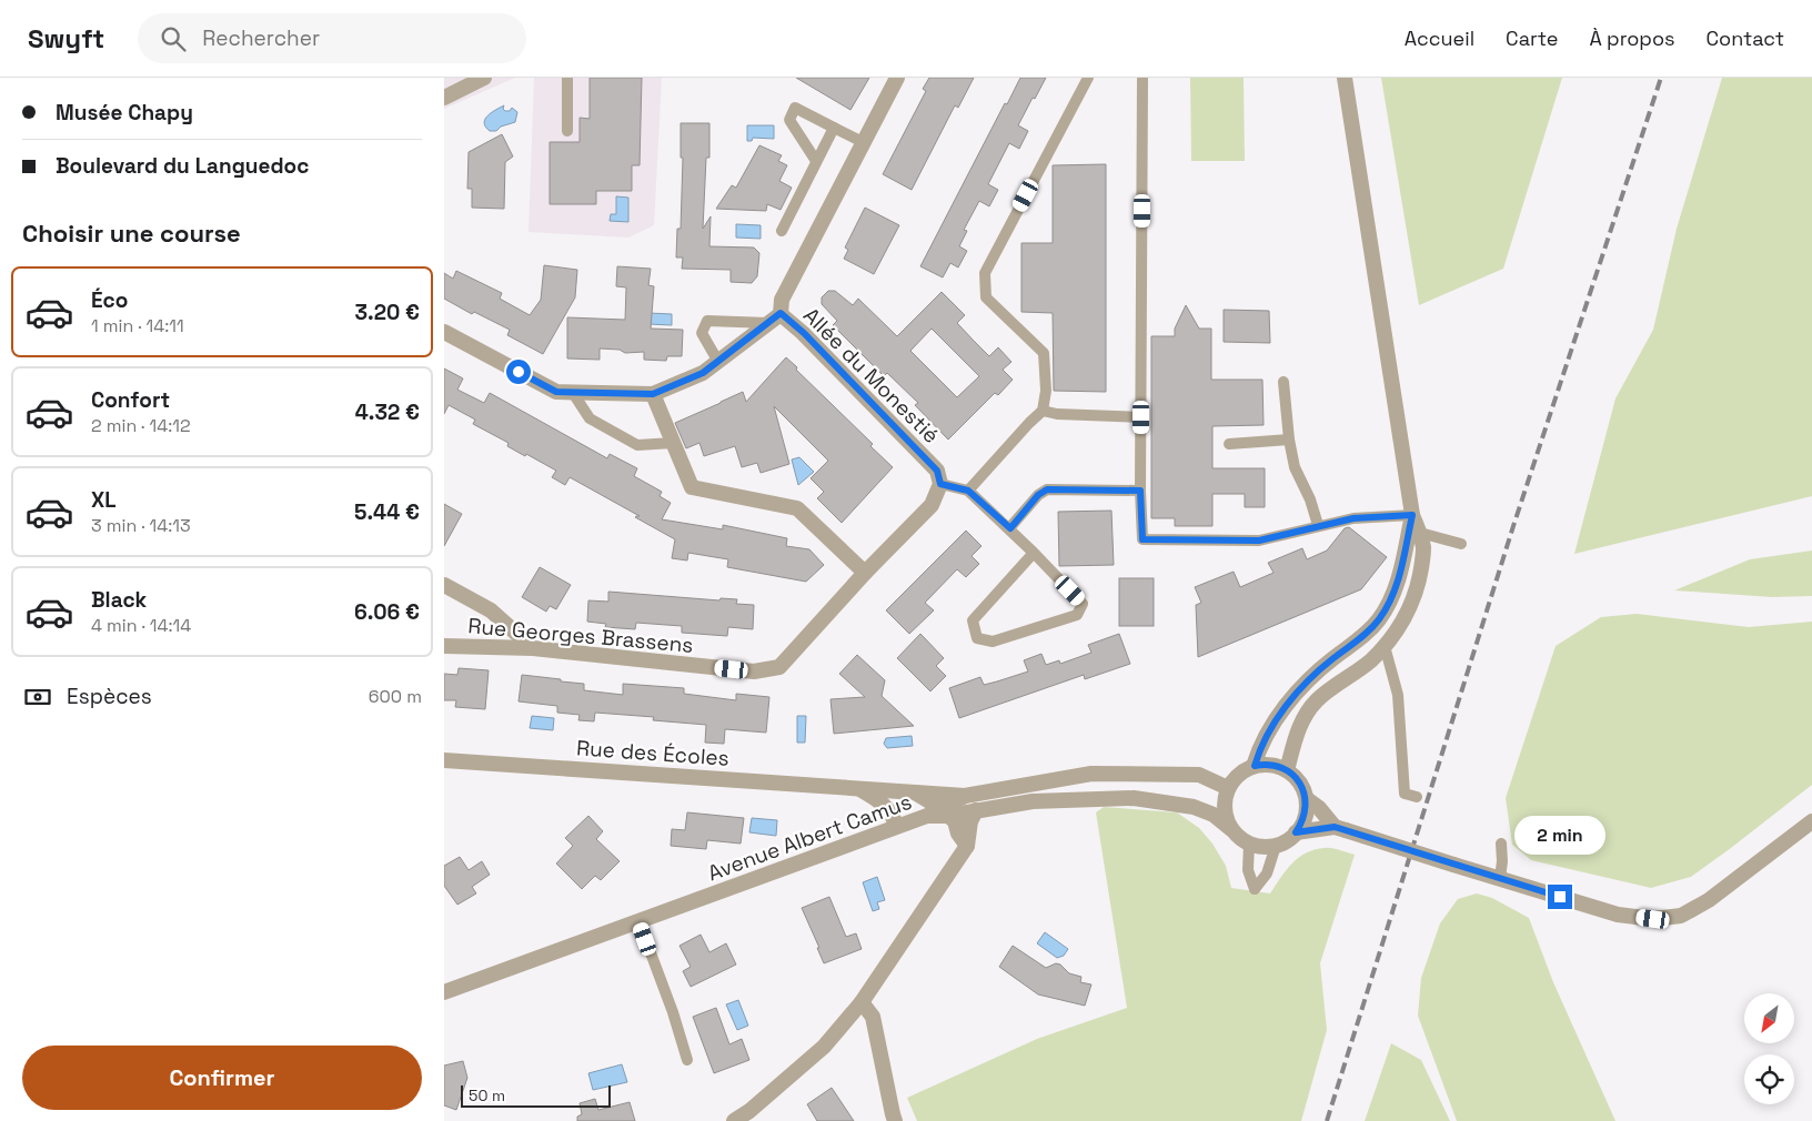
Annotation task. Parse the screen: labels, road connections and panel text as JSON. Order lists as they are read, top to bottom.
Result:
{
  "streets": {
    "street": [
      "Allée du Monestié",
      "Rue Georges Brassens",
      "Rue des Écoles",
      "Avenue Albert Camus"
    ]
  },
  "crossings": [
    ["Rue des Écoles", "Avenue Albert Camus"]
  ],
  "scale_bar": "50 m",
  "north": "bottom left",
  "page": {
    "header": "Swyft",
    "search": "Rechercher",
    "nav": [
      "Accueil",
      "Carte",
      "À propos",
      "Contact"
    ],
    "banner": ["Musée Chapy", "Boulevard du Languedoc"],
    "heading": "Choisir une course",
    "list": [
      {
        "name": "Éco",
        "note": "1 min · 14:11",
        "value": "3.20 €"
      },
      {
        "name": "Confort",
        "note": "2 min · 14:12",
        "value": "4.32 €"
      },
      {
        "name": "XL",
        "note": "3 min · 14:13",
        "value": "5.44 €"
      },
      {
        "name": "Black",
        "note": "4 min · 14:14",
        "value": "6.06 €"
      }
    ],
    "pay": ["Espèces", "600 m"],
    "bubble": "2 min",
    "buttons": "Confirmer",
    "scale": "50 m"
  }
}
